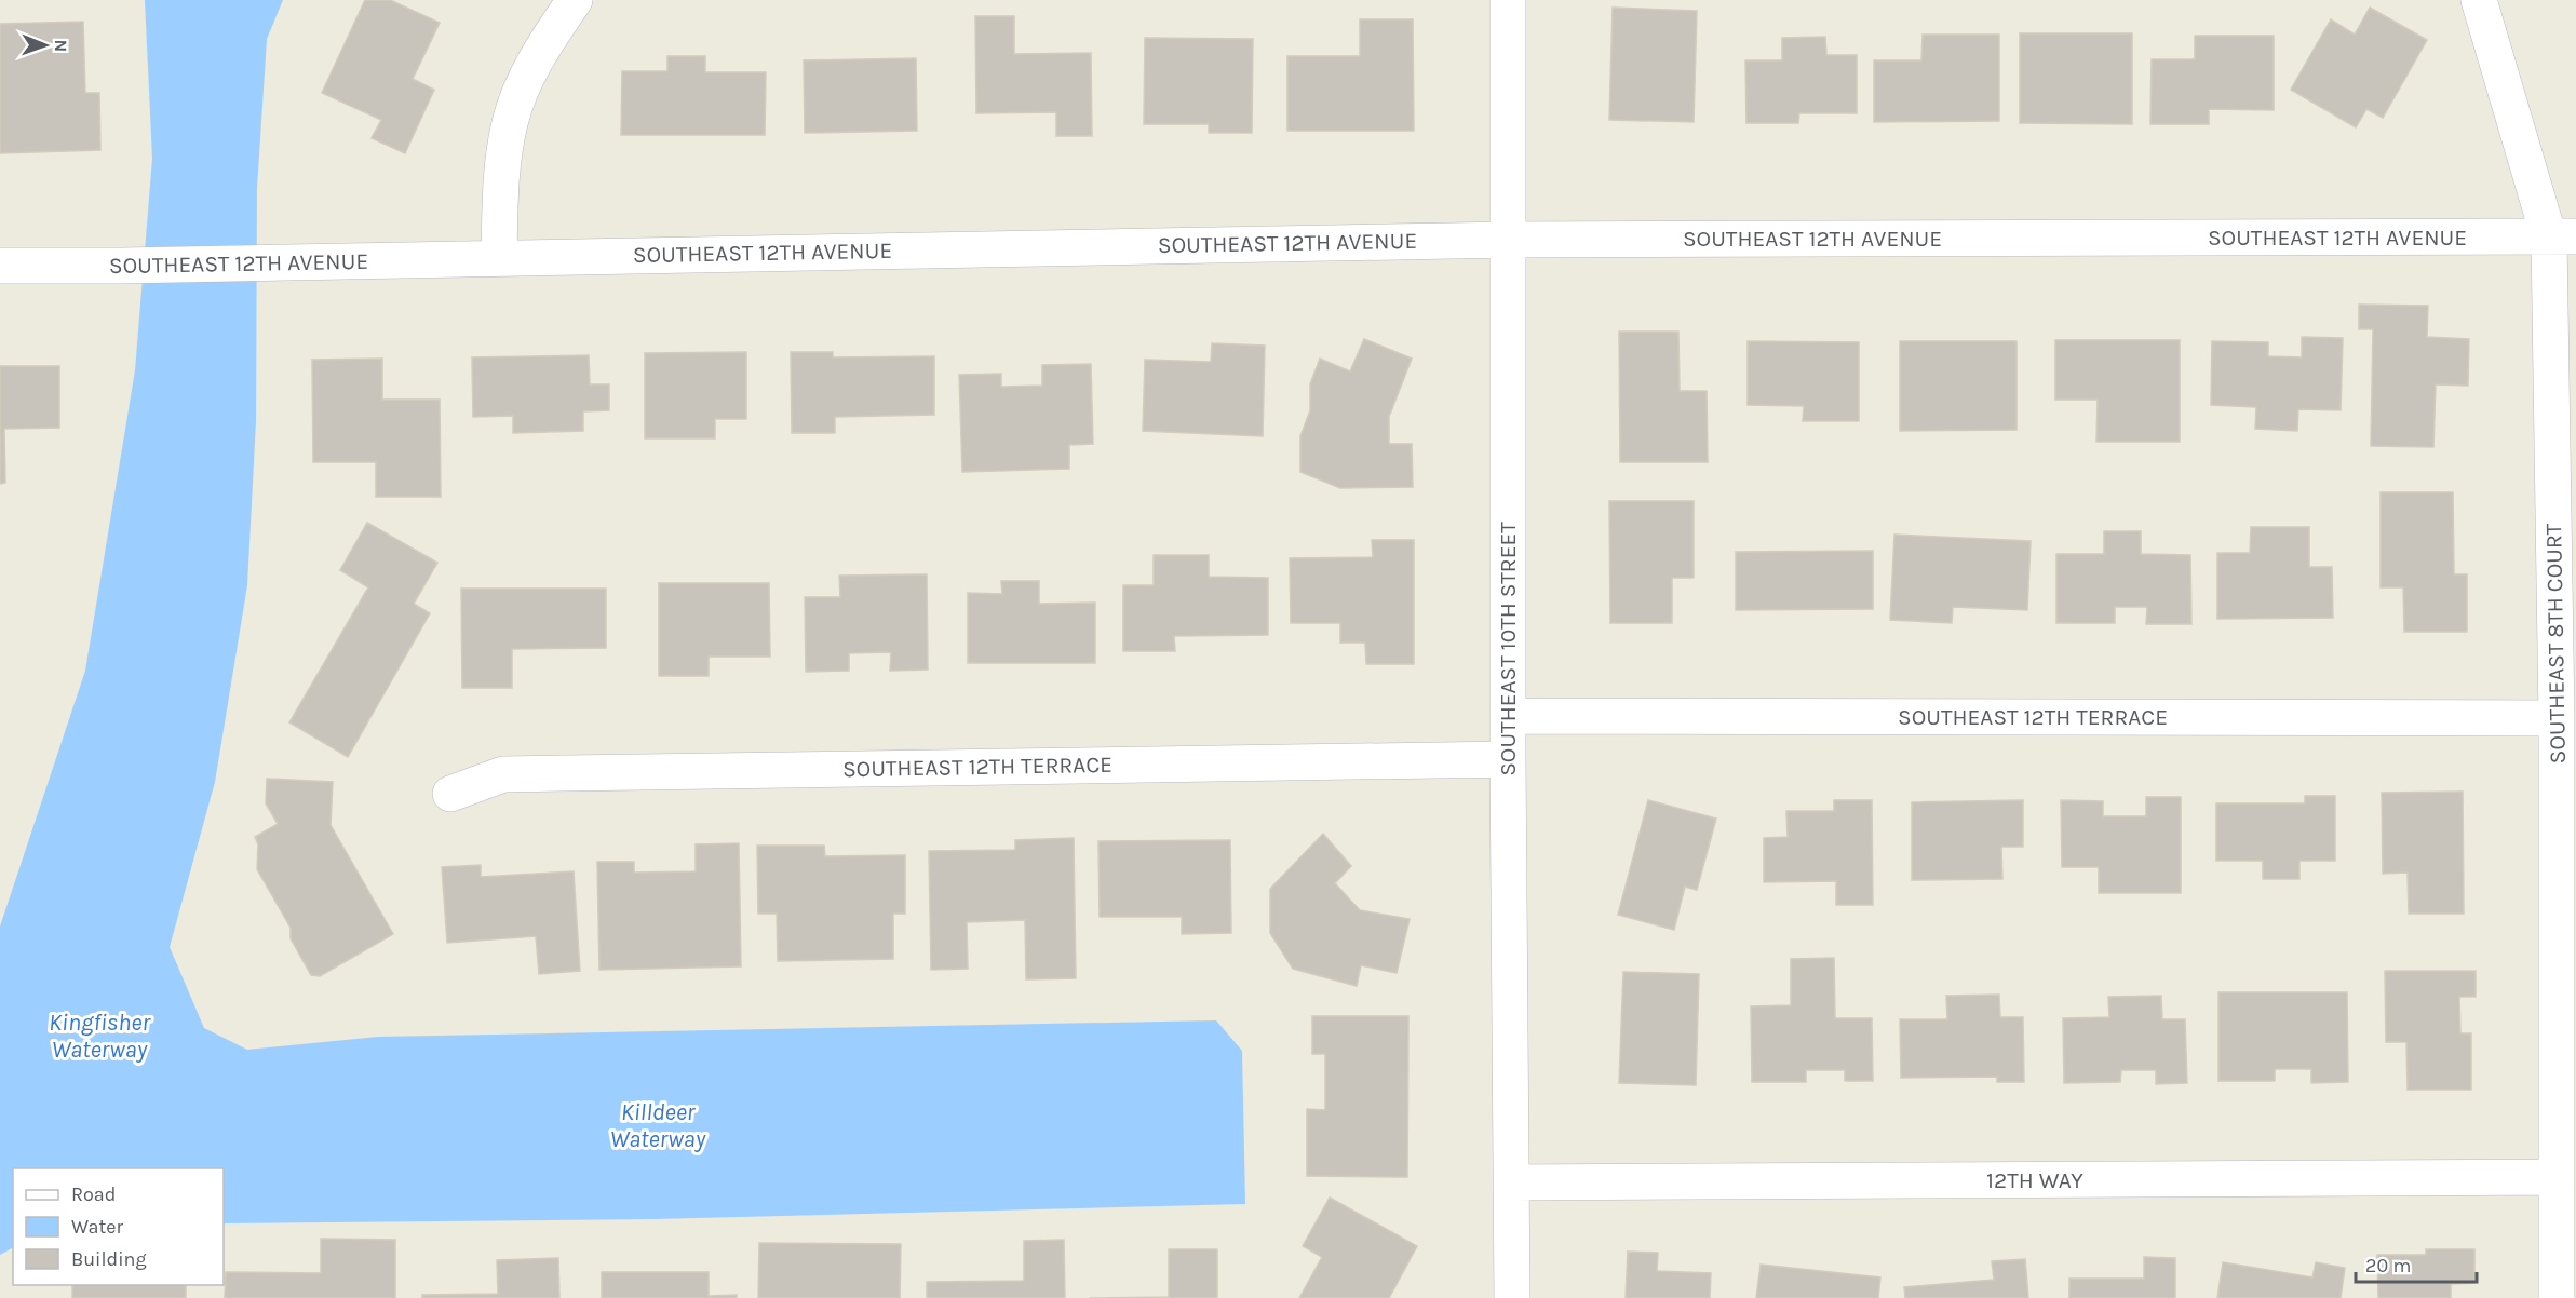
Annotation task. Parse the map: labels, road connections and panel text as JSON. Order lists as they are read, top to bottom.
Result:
{
  "streets": {
    "street": [
      "SOUTHEAST 12TH AVENUE",
      "SOUTHEAST 8TH COURT",
      "SOUTHEAST 10TH STREET",
      "SOUTHEAST 12TH TERRACE",
      "12TH WAY"
    ]
  },
  "crossings": [
    ["SOUTHEAST 12TH AVENUE", "SOUTHEAST 8TH COURT"],
    ["SOUTHEAST 12TH AVENUE", "SOUTHEAST 10TH STREET"],
    ["SOUTHEAST 8TH COURT", "SOUTHEAST 12TH TERRACE"],
    ["SOUTHEAST 8TH COURT", "12TH WAY"],
    ["SOUTHEAST 10TH STREET", "SOUTHEAST 12TH TERRACE"],
    ["SOUTHEAST 10TH STREET", "12TH WAY"]
  ],
  "water": ["Kingfisher Waterway", "Killdeer Waterway"],
  "legend": ["Road", "Water", "Building"],
  "scale_bar": "20 m",
  "north": "right"
}
